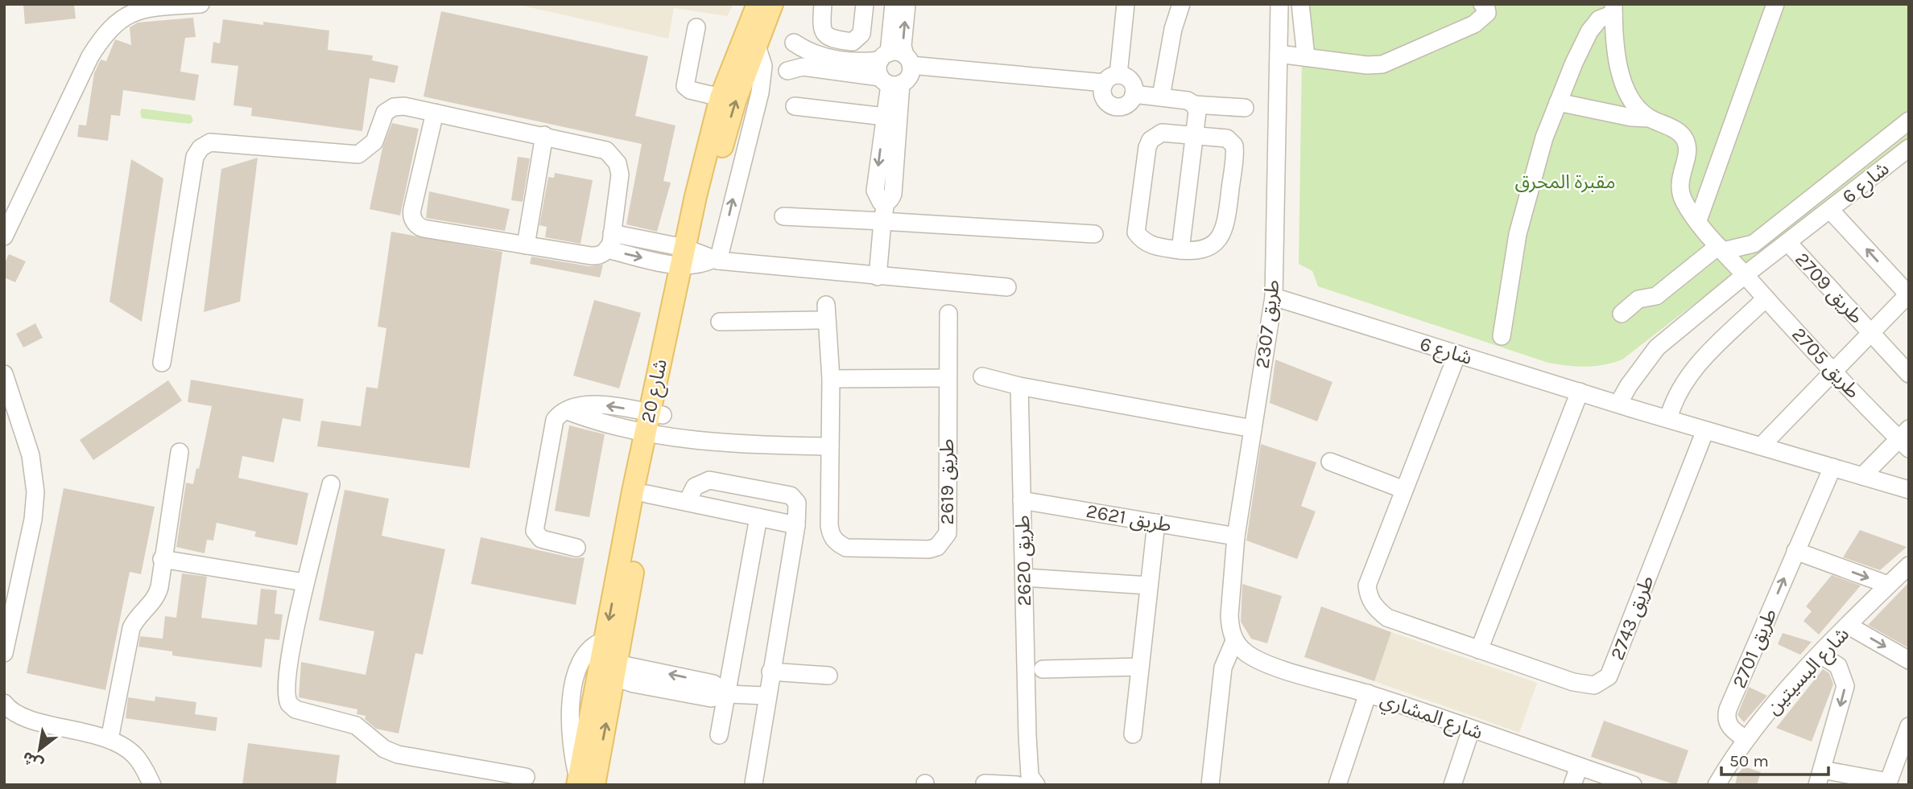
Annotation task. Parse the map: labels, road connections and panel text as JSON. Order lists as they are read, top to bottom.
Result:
{
  "streets": {
    "main road": ["شارع 20"],
    "street": [
      "شارع 6",
      "طريق 2709",
      "طريق 2307",
      "طريق 2705",
      "طريق 2619",
      "طريق 2621",
      "طريق 2620",
      "طريق 2743",
      "طريق 2701",
      "شارع البسيتين",
      "شارع المشاري"
    ]
  },
  "crossings": [
    ["شارع 6", "طريق 2709"],
    ["شارع 6", "طريق 2307"],
    ["شارع 6", "طريق 2705"],
    ["شارع 6", "طريق 2743"],
    ["شارع 6", "طريق 2701"],
    ["طريق 2709", "طريق 2705"],
    ["طريق 2307", "طريق 2621"],
    ["طريق 2307", "شارع المشاري"],
    ["طريق 2621", "طريق 2620"],
    ["طريق 2701", "شارع البسيتين"]
  ],
  "one_way": ["طريق 2701"],
  "parks": ["مقبرة المحرق"],
  "scale_bar": "50 m",
  "north": "bottom left"
}
